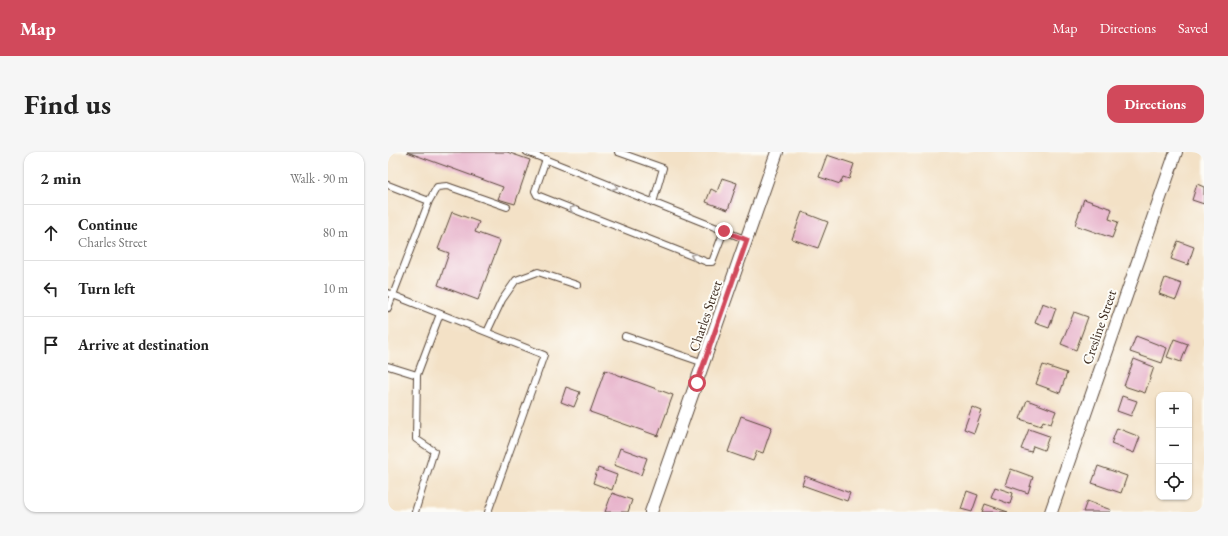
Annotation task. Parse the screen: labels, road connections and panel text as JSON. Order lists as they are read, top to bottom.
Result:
{
  "streets": {
    "street": ["Charles Street", "Cresline Street"]
  },
  "page": {
    "header": "Map",
    "nav": ["Map", "Directions", "Saved"],
    "buttons": "Directions",
    "title": "Find us",
    "heading": ["2 min", "Walk · 90 m"],
    "list": [
      ["Continue", "Charles Street", "80 m"],
      ["Turn left", "10 m"],
      "Arrive at destination"
    ],
    "map_buttons": ["+", "−"]
  }
}
